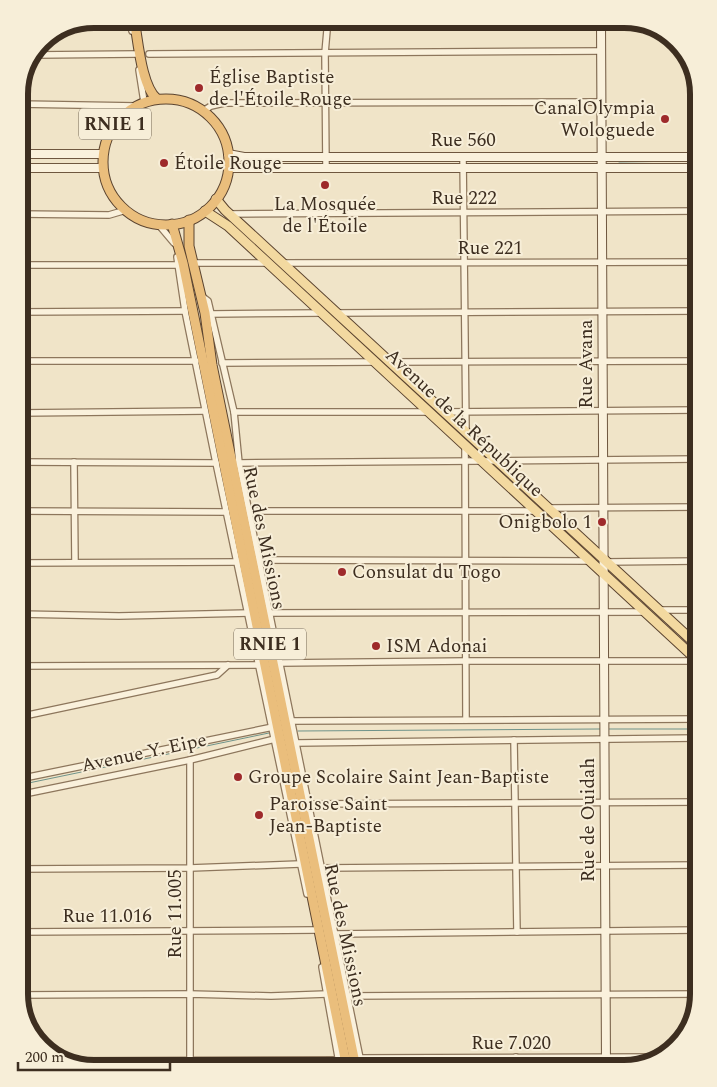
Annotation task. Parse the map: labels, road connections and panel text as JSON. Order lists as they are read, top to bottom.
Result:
{
  "streets": {
    "highway": ["RNIE 1", "Rue des Missions"],
    "main road": [
      "Rue 560",
      "Rue Avana",
      "Avenue de la République",
      "Rue de Ouidah"
    ],
    "street": [
      "Rue 222",
      "Rue 221",
      "Avenue Y. Eipe",
      "Rue 11.005",
      "Rue 11.016",
      "Rue 7.020"
    ]
  },
  "crossings": [
    ["RNIE 1", "Rue 560"],
    ["RNIE 1", "Avenue de la République"],
    ["RNIE 1", "Rue des Missions"],
    ["Rue 560", "Rue Avana"],
    ["Rue 560", "Avenue de la République"],
    ["Rue 560", "Rue des Missions"],
    ["Rue 222", "Rue Avana"],
    ["Rue 222", "Avenue de la République"],
    ["Rue 221", "Rue Avana"],
    ["Rue 221", "Avenue de la République"],
    ["Rue Avana", "Avenue de la République"],
    ["Rue Avana", "Rue de Ouidah"],
    ["Avenue de la République", "Rue des Missions"],
    ["Avenue de la République", "Rue de Ouidah"],
    ["Avenue Y. Eipe", "Rue 11.005"],
    ["Rue de Ouidah", "Rue 7.020"],
    ["Rue 11.005", "Rue 11.016"]
  ],
  "places": [
    "Église Baptiste de l'Étoile Rouge",
    "CanalOlympia Wologuede",
    "Étoile Rouge",
    "La Mosquée de l'Étoile",
    "Onigbolo 1",
    "Consulat du Togo",
    "ISM Adonai",
    "Groupe Scolaire Saint Jean-Baptiste",
    "Paroisse Saint Jean-Baptiste"
  ],
  "scale_bar": "200 m"
}
